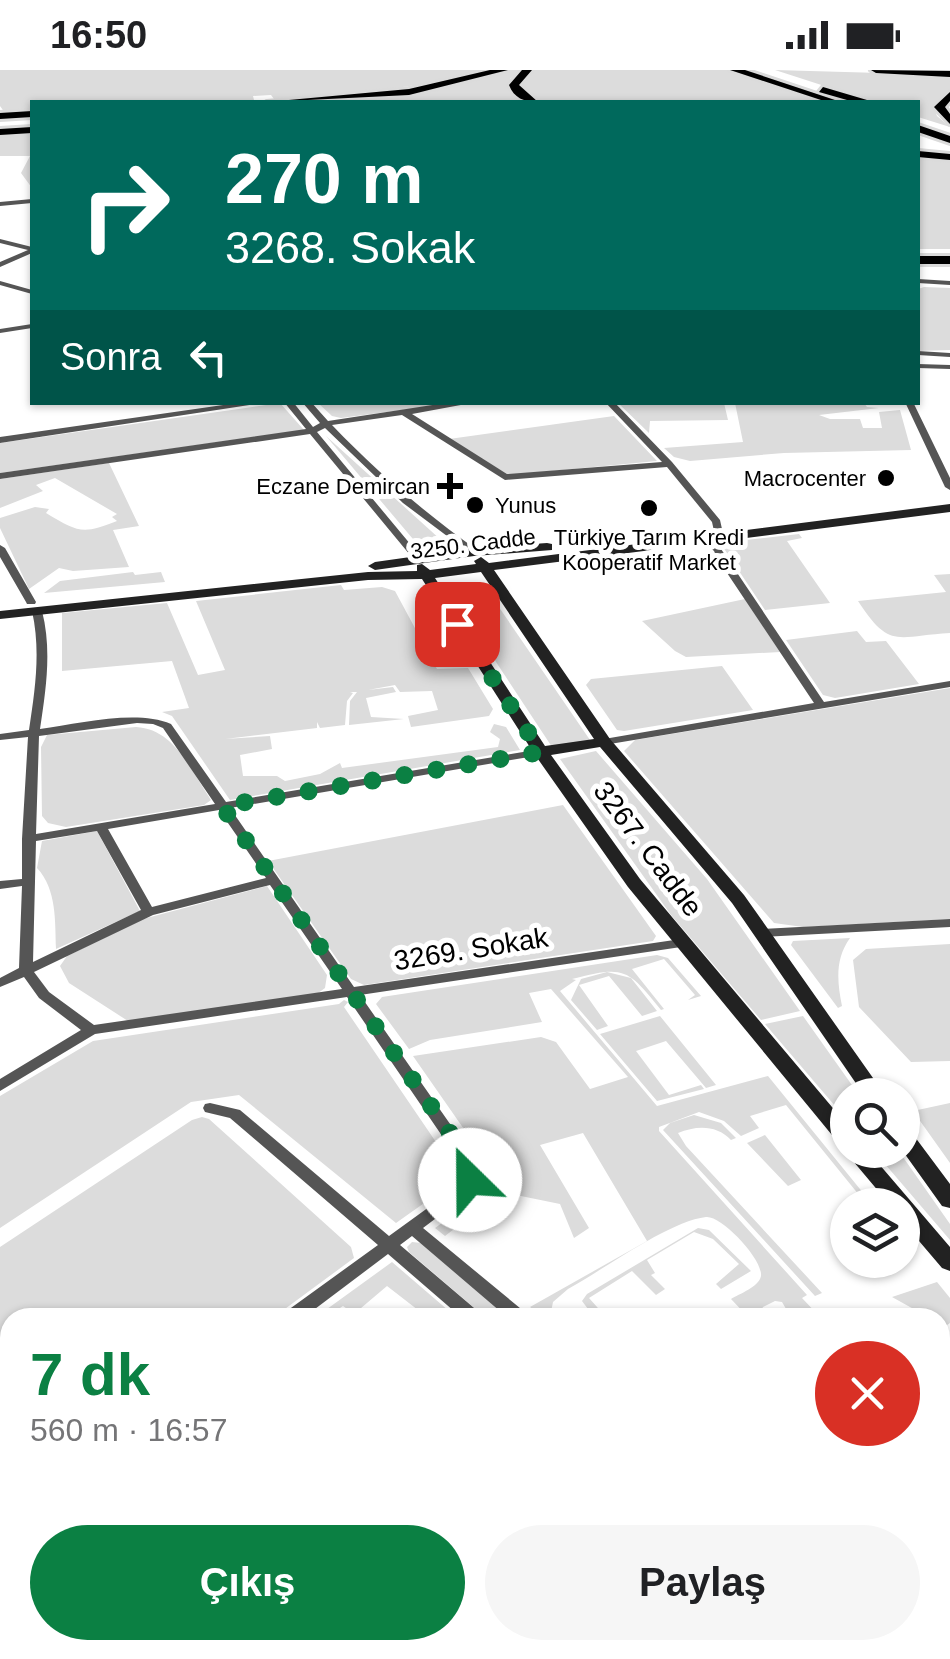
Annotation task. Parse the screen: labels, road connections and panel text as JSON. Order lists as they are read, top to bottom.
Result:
{
  "streets": {
    "street": ["3250. Cadde", "3267. Cadde", "3269. Sokak"]
  },
  "crossings": [
    ["3250. Cadde", "3267. Cadde"],
    ["3267. Cadde", "3269. Sokak"]
  ],
  "places": {
    "other": ["Macrocenter", "Yunus", "Türkiye Tarım Kredi Kooperatif Market"],
    "health": ["Eczane Demircan"]
  },
  "page": {
    "status": "16:50",
    "turn": ["270 m", "3268. Sokak"],
    "then": "Sonra",
    "heading": ["7 dk", "560 m · 16:57"],
    "buttons": ["Çıkış", "Paylaş"]
  }
}
